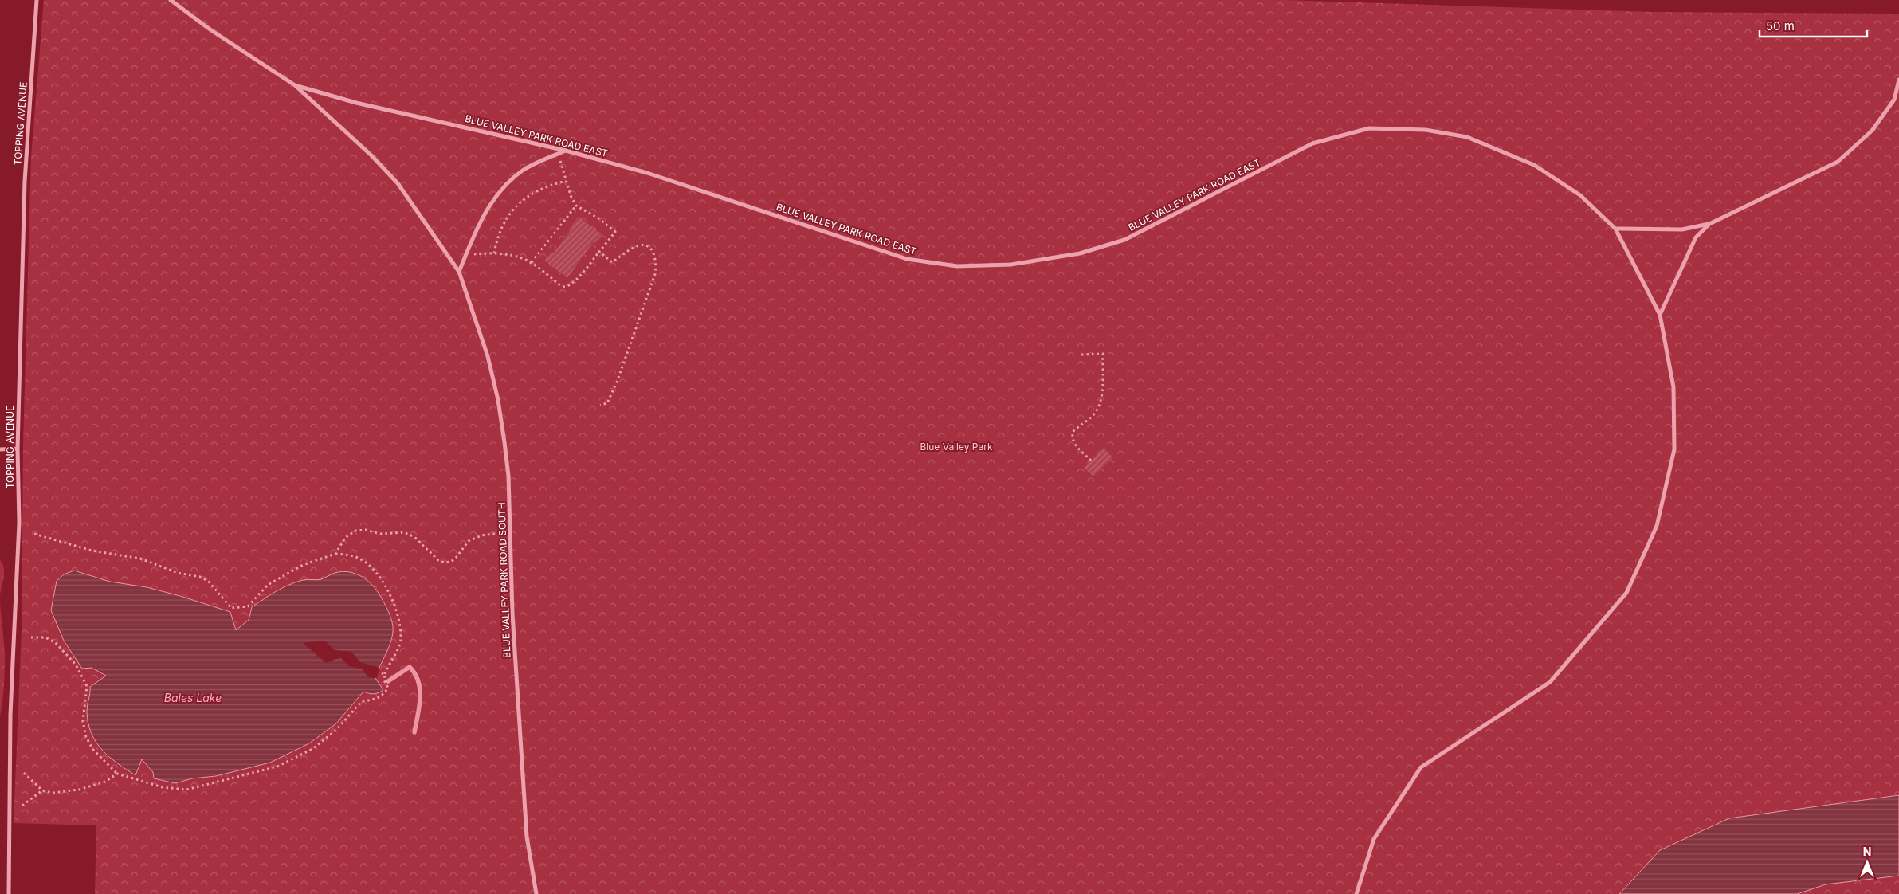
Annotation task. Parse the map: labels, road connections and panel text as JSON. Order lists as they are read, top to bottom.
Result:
{
  "streets": {
    "street": ["TOPPING AVENUE", "BLUE VALLEY PARK ROAD EAST", "BLUE VALLEY PARK ROAD SOUTH"]
  },
  "crossings": [
    ["BLUE VALLEY PARK ROAD EAST", "BLUE VALLEY PARK ROAD SOUTH"]
  ],
  "water": ["Bales Lake"],
  "parks": ["Blue Valley Park"],
  "scale_bar": "50 m",
  "north": "top"
}
